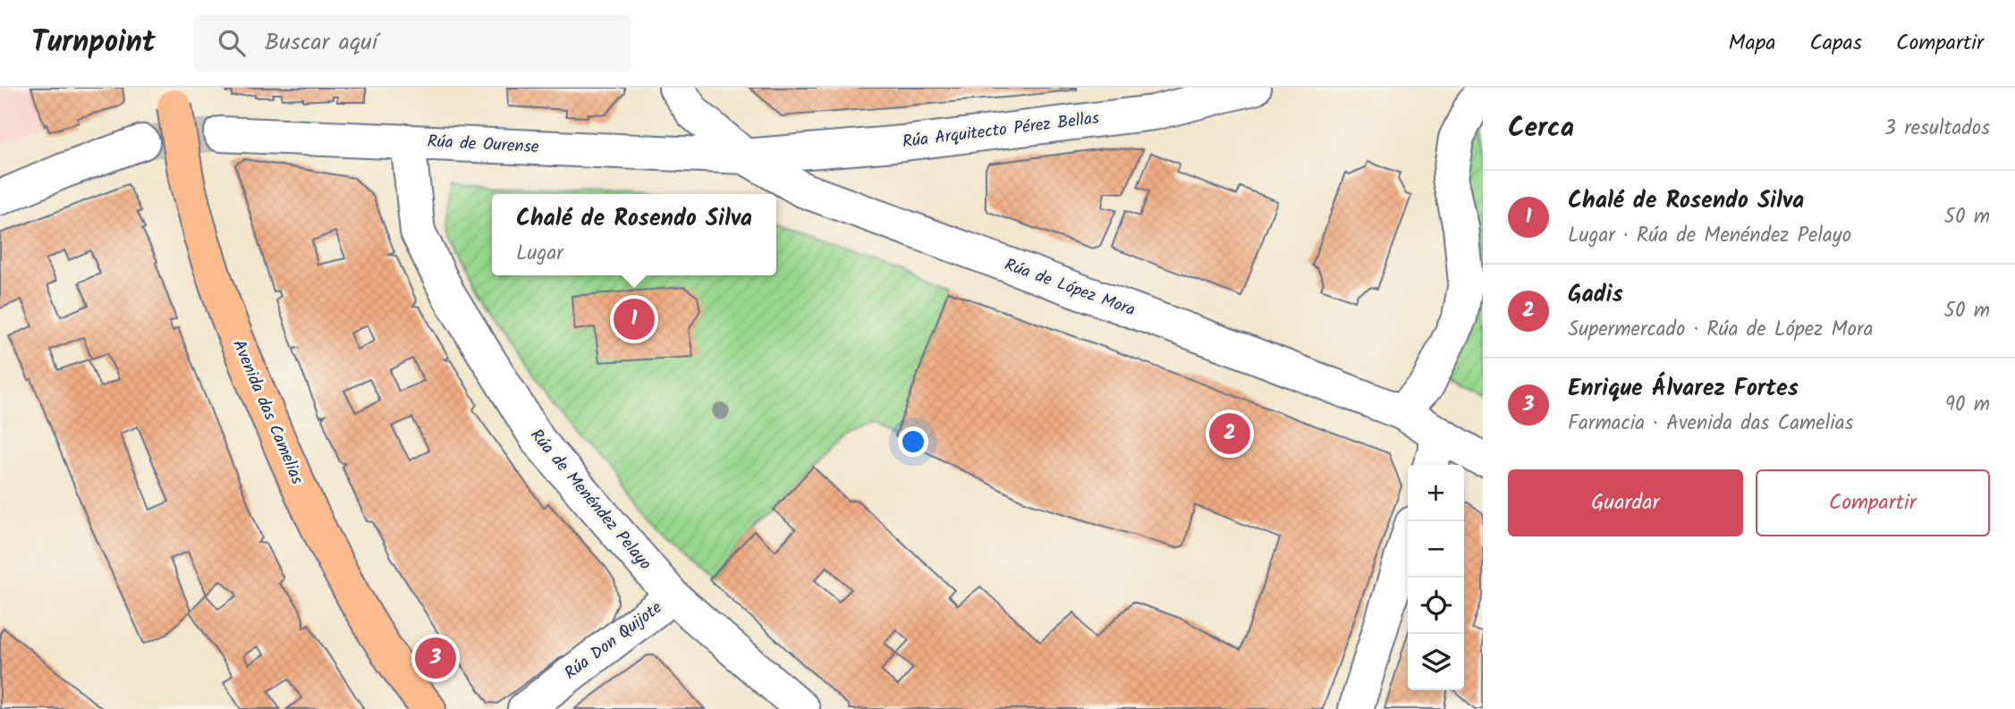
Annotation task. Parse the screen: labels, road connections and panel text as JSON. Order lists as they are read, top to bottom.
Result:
{
  "streets": {
    "main road": ["Avenida das Camelias"],
    "street": [
      "Rúa Arquitecto Pérez Bellas",
      "Rúa de Ourense",
      "Rúa de López Mora",
      "Rúa de Menéndez Pelayo",
      "Rúa Don Quijote"
    ]
  },
  "crossings": [
    ["Rúa Arquitecto Pérez Bellas", "Rúa de Ourense"],
    ["Rúa Arquitecto Pérez Bellas", "Rúa de López Mora"],
    ["Rúa de Ourense", "Rúa de López Mora"],
    ["Rúa de Ourense", "Rúa de Menéndez Pelayo"],
    ["Rúa de Menéndez Pelayo", "Rúa Don Quijote"]
  ],
  "page": {
    "header": "Turnpoint",
    "search": "Buscar aquí",
    "nav": ["Mapa", "Capas", "Compartir"],
    "heading": ["Cerca", "3 resultados"],
    "list": [
      {
        "mark": "1",
        "name": "Chalé de Rosendo Silva",
        "note": "Lugar · Rúa de Menéndez Pelayo",
        "value": "50 m"
      },
      {
        "mark": "2",
        "name": "Gadis",
        "note": "Supermercado · Rúa de López Mora",
        "value": "50 m"
      },
      {
        "mark": "3",
        "name": "Enrique Álvarez Fortes",
        "note": "Farmacia · Avenida das Camelias",
        "value": "90 m"
      }
    ],
    "popup": ["Chalé de Rosendo Silva", "Lugar"],
    "pins": ["1", "2", "3"],
    "buttons": ["Guardar", "Compartir"],
    "map_buttons": ["+", "−"]
  }
}
